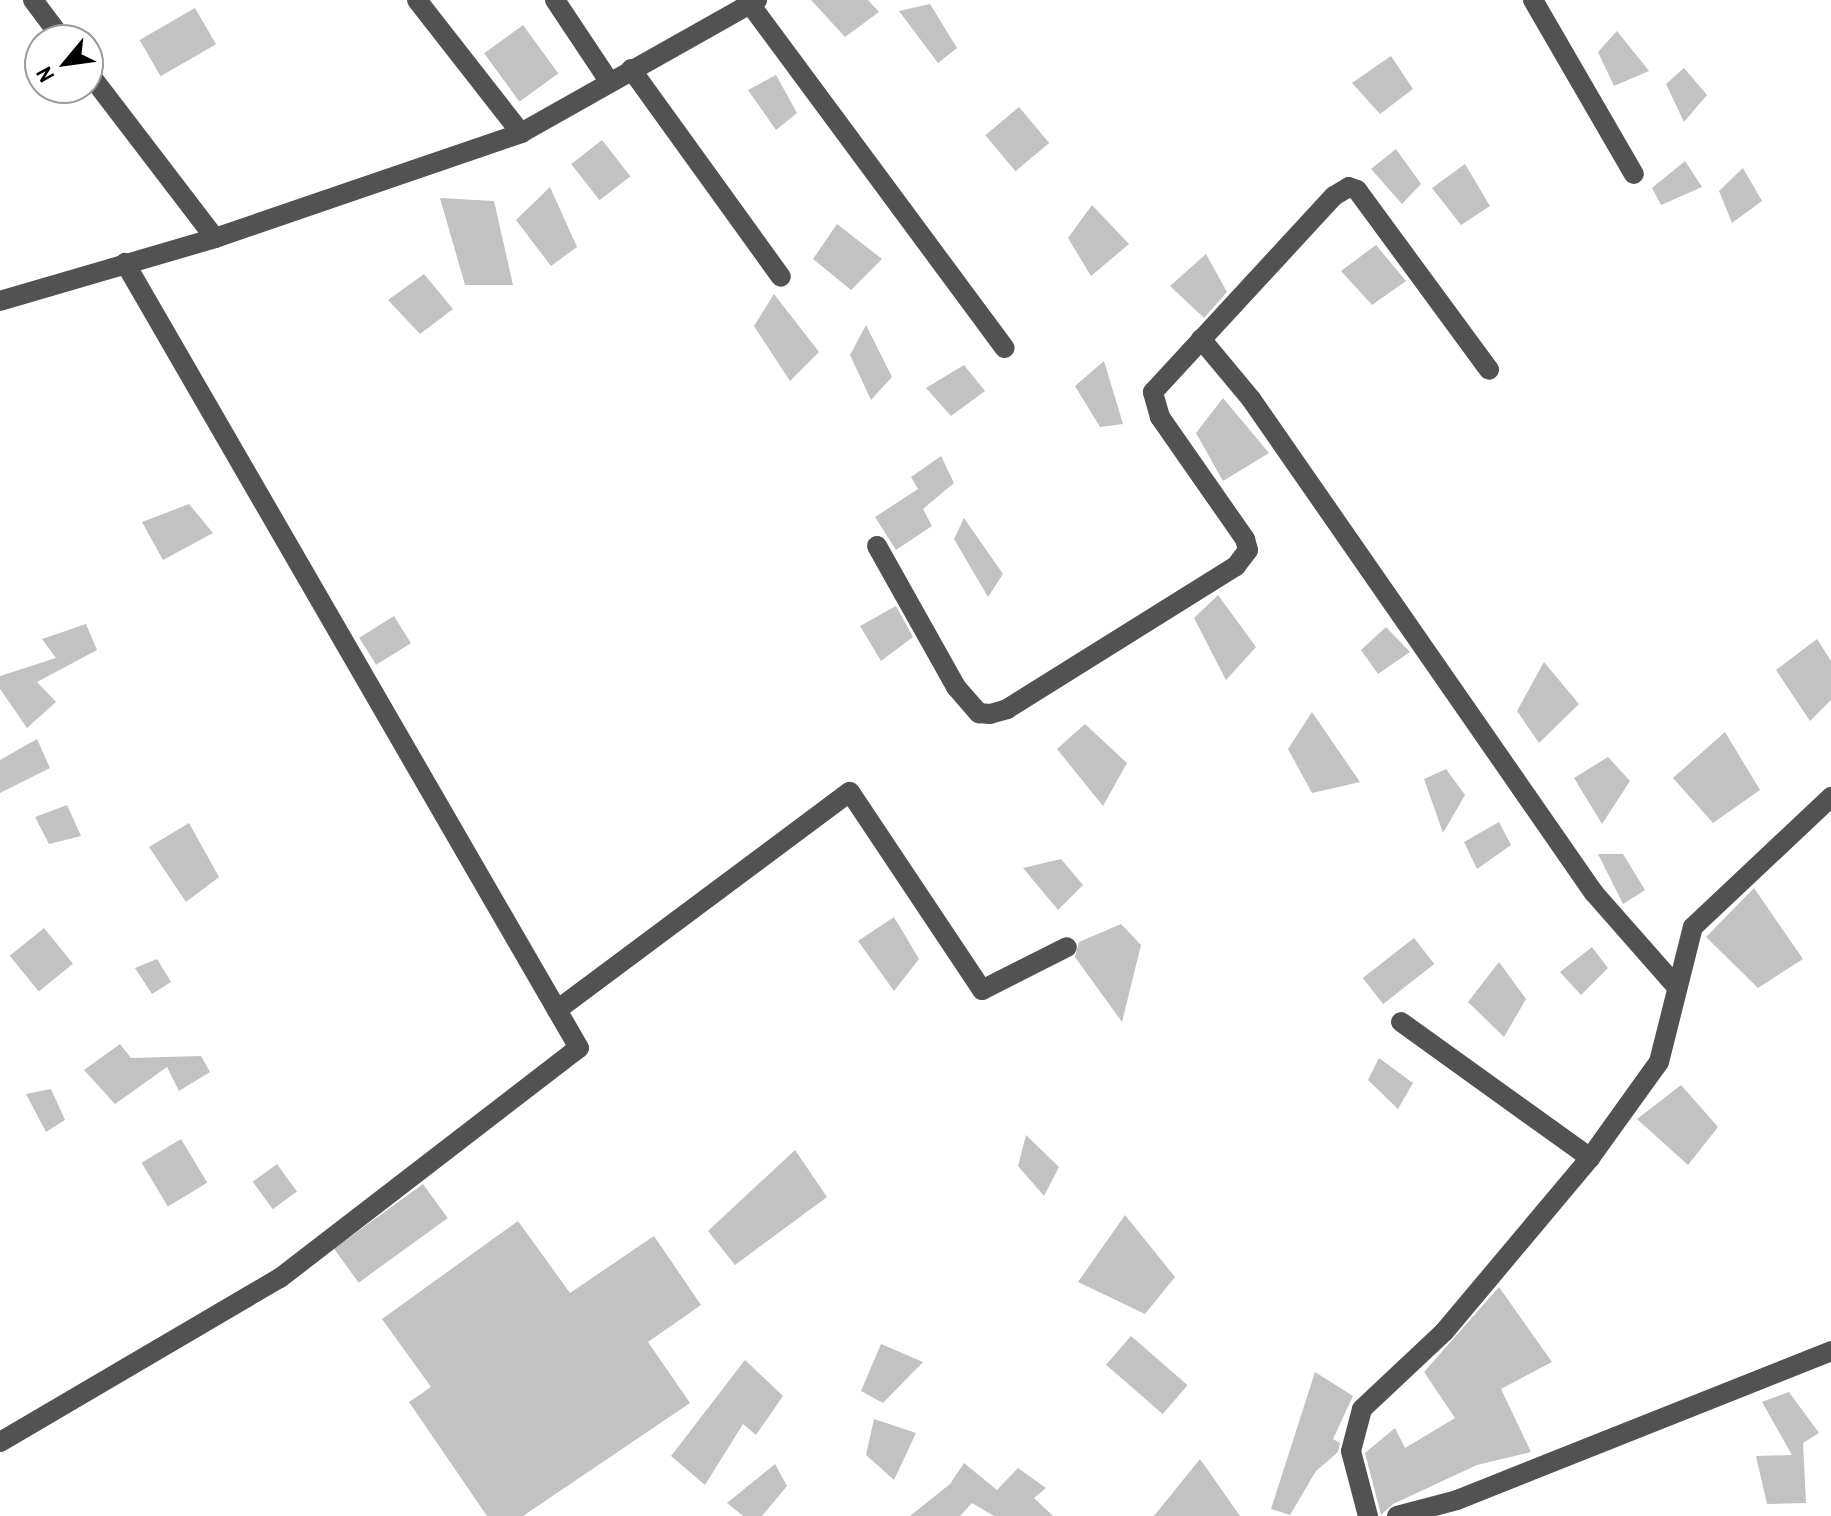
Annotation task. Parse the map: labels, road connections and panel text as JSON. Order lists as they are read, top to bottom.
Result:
{
  "north": "bottom left"
}
